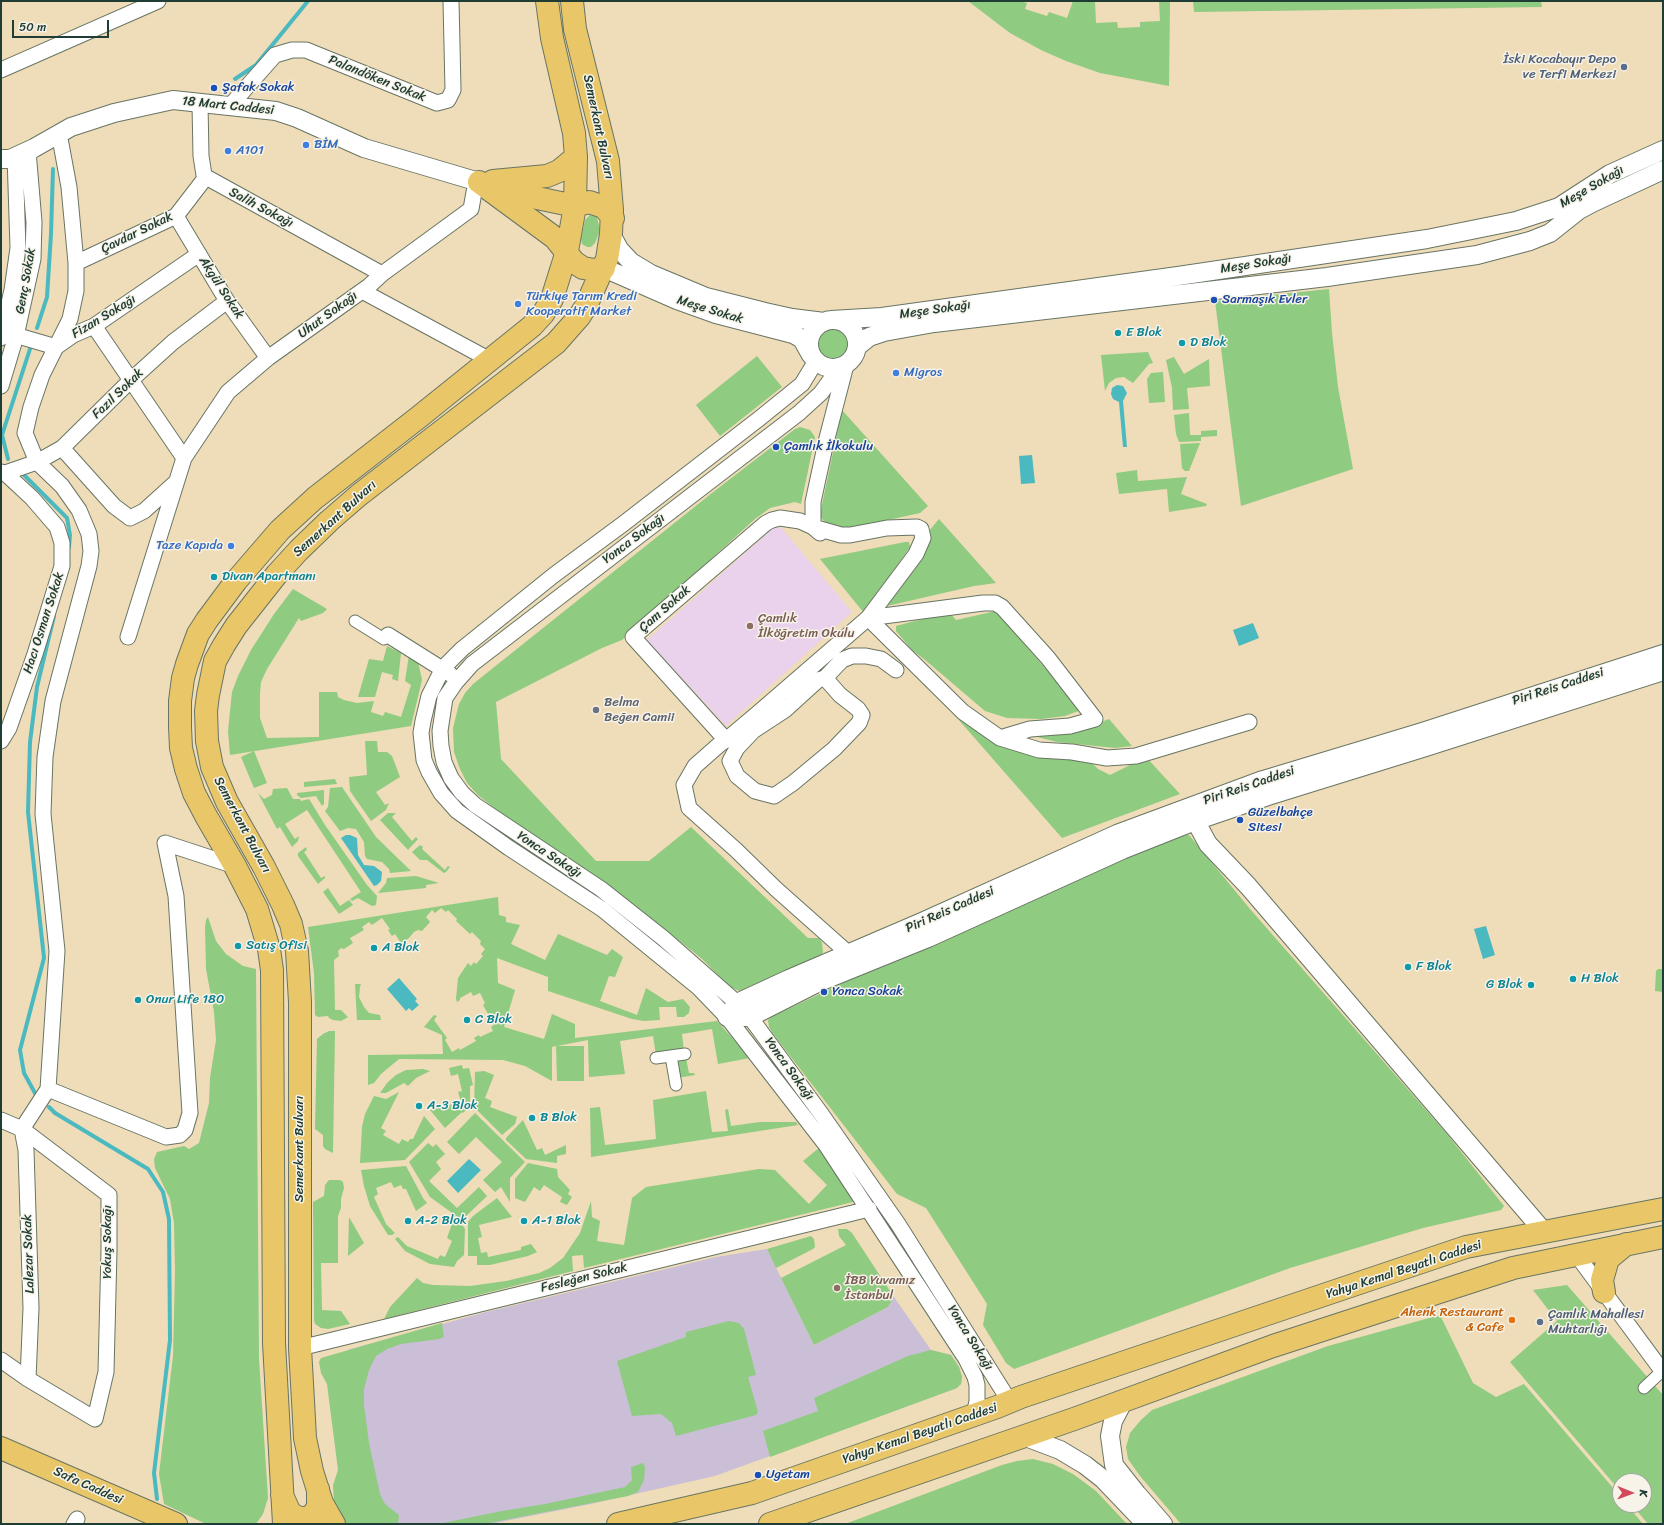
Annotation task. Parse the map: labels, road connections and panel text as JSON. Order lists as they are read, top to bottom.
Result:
{
  "streets": {
    "main road": ["Semerkant Bulvarı", "Yahya Kemal Beyatlı Caddesi", "Safa Caddesi"],
    "street": [
      "Palandöken Sokak",
      "18 Mart Caddesi",
      "Meşe Sokağı",
      "Salih Sokağı",
      "Çavdar Sokak",
      "Genç Sokak",
      "Akgül Sokak",
      "Meşe Sokak",
      "Uhut Sokağı",
      "Fizan Sokağı",
      "Fazıl Sokak",
      "Yonca Sokağı",
      "Çam Sokak",
      "Hacı Osman Sokak",
      "Piri Reis Caddesi",
      "Yokuş Sokağı",
      "Lalezar Sokak",
      "Fesleğen Sokak"
    ]
  },
  "crossings": [
    ["Palandöken Sokak", "18 Mart Caddesi"],
    ["18 Mart Caddesi", "Genç Sokak"],
    ["18 Mart Caddesi", "Uhut Sokağı"],
    ["Semerkant Bulvarı", "Meşe Sokağı"],
    ["Semerkant Bulvarı", "Meşe Sokak"],
    ["Semerkant Bulvarı", "Fesleğen Sokak"],
    ["Meşe Sokağı", "Meşe Sokak"],
    ["Meşe Sokağı", "Yonca Sokağı"],
    ["Salih Sokağı", "Çavdar Sokak"],
    ["Salih Sokağı", "Uhut Sokağı"],
    ["Çavdar Sokak", "Akgül Sokak"],
    ["Akgül Sokak", "Uhut Sokağı"],
    ["Akgül Sokak", "Fizan Sokağı"],
    ["Akgül Sokak", "Fazıl Sokak"],
    ["Meşe Sokak", "Yonca Sokağı"],
    ["Fazıl Sokak", "Hacı Osman Sokak"],
    ["Yonca Sokağı", "Piri Reis Caddesi"],
    ["Yonca Sokağı", "Yahya Kemal Beyatlı Caddesi"],
    ["Yonca Sokağı", "Fesleğen Sokak"],
    ["Yokuş Sokağı", "Lalezar Sokak"]
  ],
  "places": [
    "İski Kocabayır Depo ve Terfi Merkezi",
    "Şafak Sokak",
    "BİM",
    "A101",
    "Sarmaşık Evler",
    "Türkiye Tarım Kredi Kooperatif Market",
    "E Blok",
    "D Blok",
    "Migros",
    "Çamlık İlkokulu",
    "Taze Kapıda",
    "Divan Apartmanı",
    "Çamlık İlköğretim Okulu",
    "Belma Beğen Camii",
    "Güzelbahçe Sitesi",
    "Satış Ofisi",
    "A Blok",
    "F Blok",
    "H Blok",
    "G Blok",
    "Yonca Sokak",
    "Onur Life 180",
    "C Blok",
    "A-3 Blok",
    "B Blok",
    "A-2 Blok",
    "A-1 Blok",
    "İBB Yuvamız İstanbul",
    "Ahenk Restaurant & Cafe",
    "Çamlık Mahallesi Muhtarlığı",
    "Ugetam"
  ],
  "scale_bar": "50 m",
  "north": "right"
}
